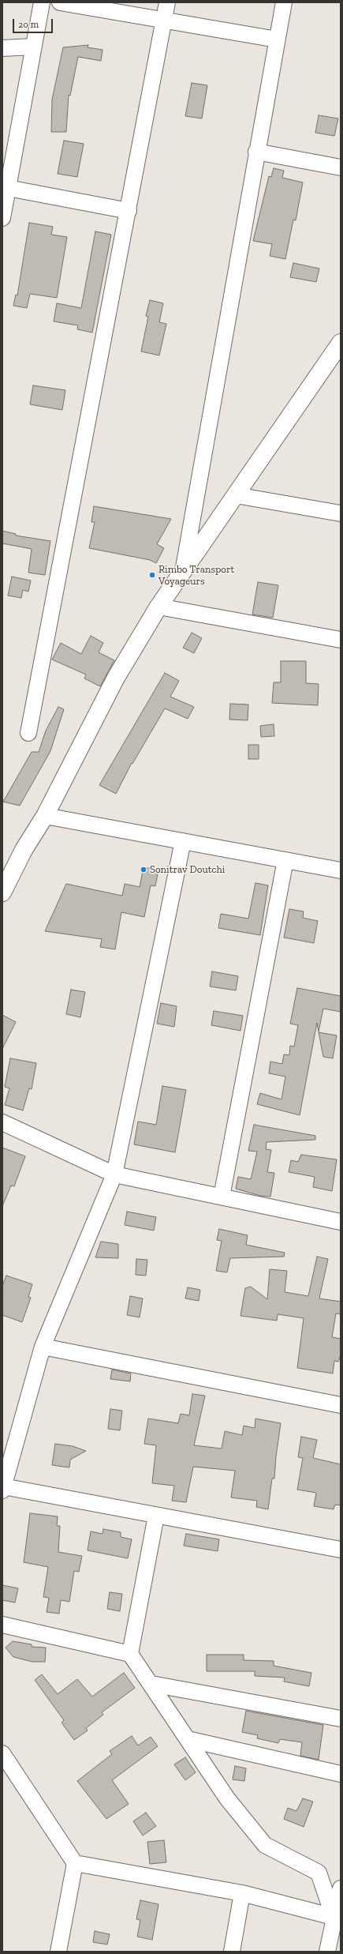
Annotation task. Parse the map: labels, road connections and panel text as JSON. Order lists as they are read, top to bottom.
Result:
{
  "places": ["Rimbo Transport Voyageurs", "Sonitrav Doutchi"],
  "scale_bar": "20 m"
}
